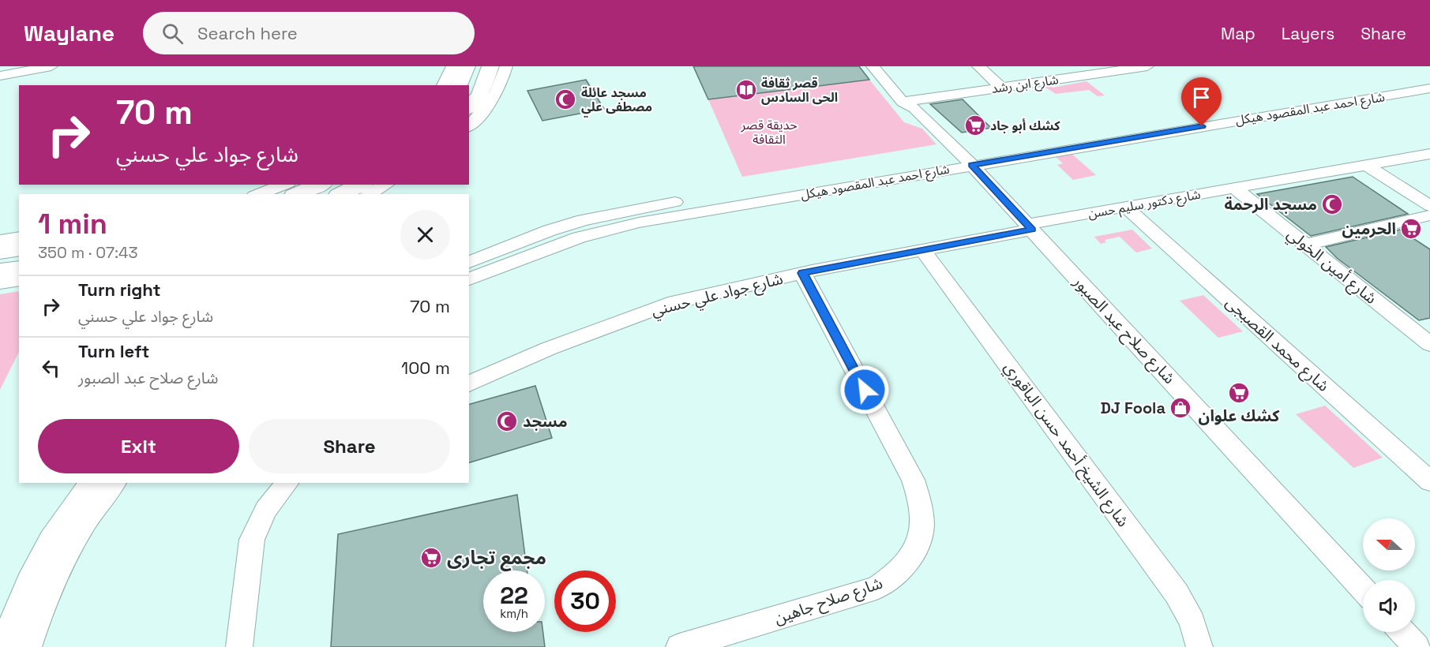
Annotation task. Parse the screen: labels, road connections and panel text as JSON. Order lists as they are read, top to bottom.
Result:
{
  "streets": {
    "street": [
      "شارع ابن رشد",
      "شارع احمد عبد المقصود هيكل",
      "شارع دكتور سليم حسن",
      "شارع أمين الخولي",
      "شارع جواد علي حسني",
      "شارع صلاح عبد الصبور",
      "شارع محمد القصبجى",
      "شارع الشيخ أحمد حسن الباقوري",
      "شارع صلاح جاهين"
    ]
  },
  "crossings": [
    ["شارع ابن رشد", "شارع صلاح عبد الصبور"],
    ["شارع احمد عبد المقصود هيكل", "شارع صلاح عبد الصبور"],
    ["شارع دكتور سليم حسن", "شارع أمين الخولي"],
    ["شارع دكتور سليم حسن", "شارع جواد علي حسني"],
    ["شارع دكتور سليم حسن", "شارع صلاح عبد الصبور"],
    ["شارع دكتور سليم حسن", "شارع محمد القصبجى"],
    ["شارع جواد علي حسني", "شارع صلاح عبد الصبور"],
    ["شارع جواد علي حسني", "شارع الشيخ أحمد حسن الباقوري"],
    ["شارع جواد علي حسني", "شارع صلاح جاهين"]
  ],
  "parks": ["حديقة قصر الثقافة"],
  "places": {
    "library": ["قصر ثقافة الحى السادس"],
    "mosque": ["مسجد عائلة مصطفى علي", "مسجد الرحمة", "مسجد"],
    "supermarket": [
      "كشك أبو جاد",
      "الحرمين",
      "كشك علوان",
      "مجمع تجارى"
    ],
    "shop": ["DJ Foola"]
  },
  "north": "left",
  "page": {
    "header": "Waylane",
    "search": "Search here",
    "nav": ["Map", "Layers", "Share"],
    "turn": ["70 m", "شارع جواد علي حسني"],
    "heading": ["1 min", "350 m · 07:43"],
    "list": [
      {
        "name": "Turn right",
        "note": "شارع جواد علي حسني",
        "value": "70 m"
      },
      {
        "name": "Turn left",
        "note": "شارع صلاح عبد الصبور",
        "value": "100 m"
      }
    ],
    "buttons": ["Exit", "Share"],
    "speed": "22 km/h",
    "limit": "30"
  }
}
